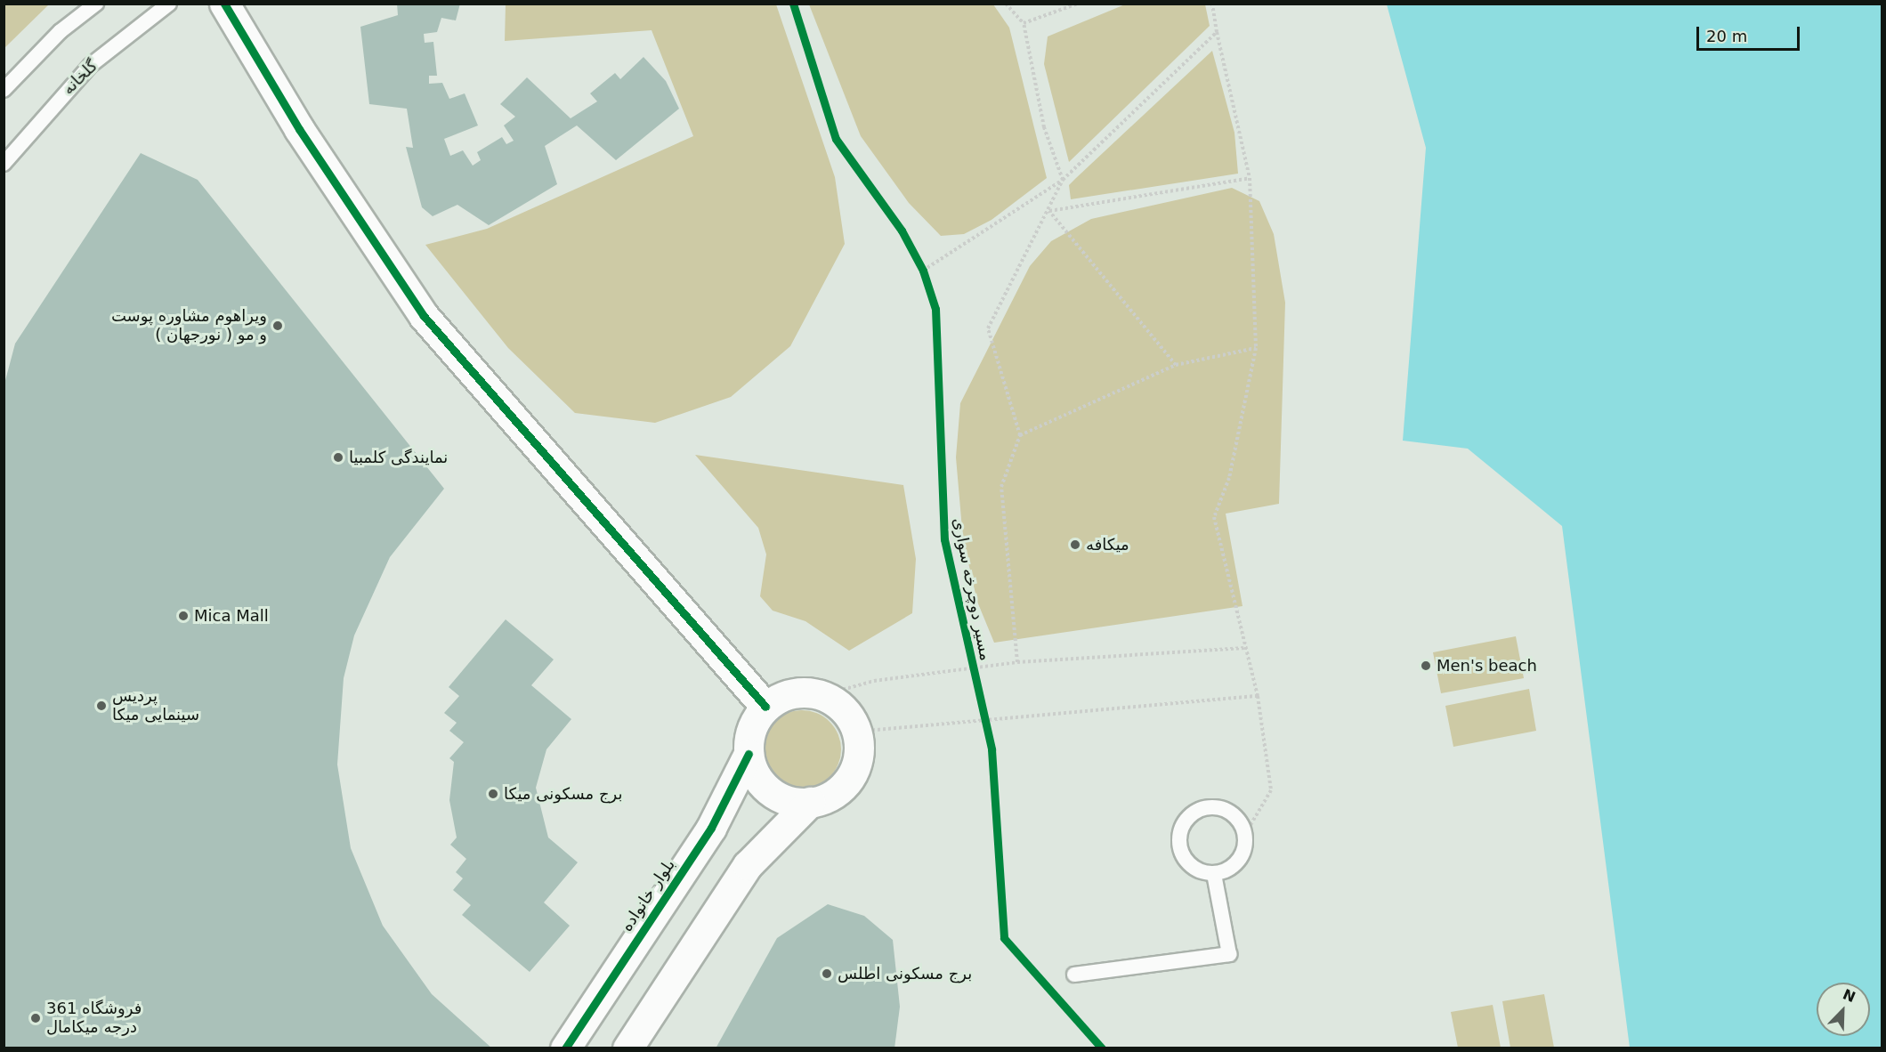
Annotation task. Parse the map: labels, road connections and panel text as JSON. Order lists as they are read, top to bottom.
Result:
{
  "streets": {
    "street": ["بلوار خانواده"],
    "lane": ["گلخانه"],
    "cycle path": ["مسیر دوچرخه سواری"]
  },
  "places": [
    "ویراهوم مشاوره پوست و مو ( نورجهان )",
    "نمایندگی کلمبیا",
    "میکافه",
    "Mica Mall",
    "Men's beach",
    "پردیس سینمایی میکا",
    "برج مسکونی میکا",
    "برج مسکونی اطلس",
    "فروشگاه 361 درجه میکامال"
  ],
  "scale_bar": "20 m",
  "north": "top right"
}
